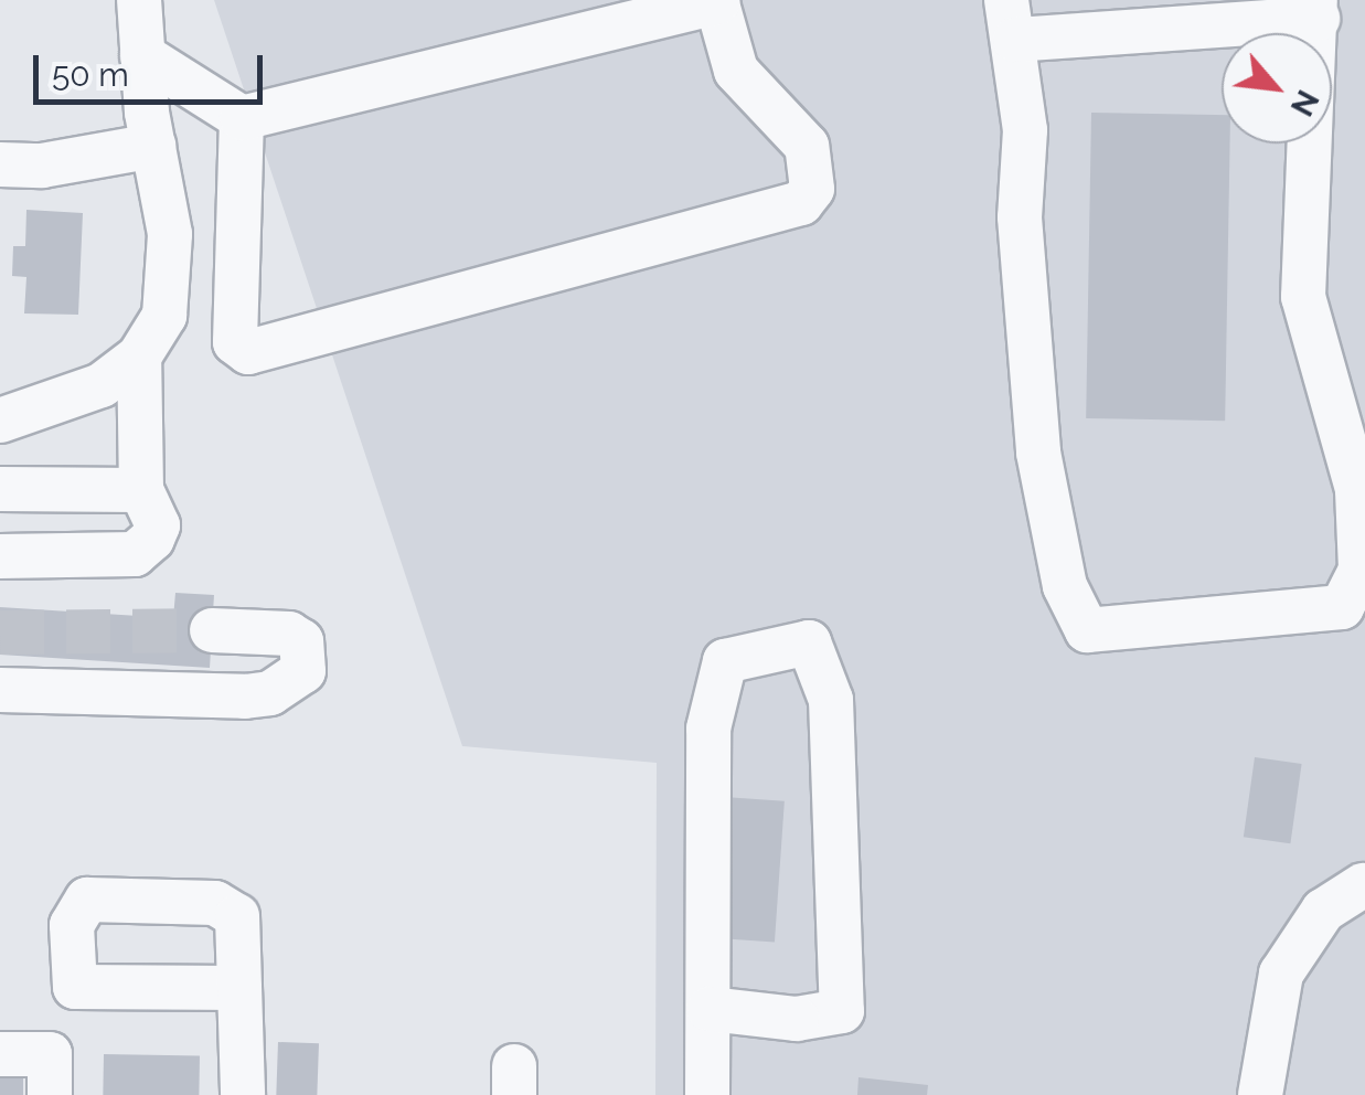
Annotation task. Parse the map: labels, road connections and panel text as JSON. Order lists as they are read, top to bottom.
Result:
{
  "scale_bar": "50 m",
  "north": "bottom right"
}
